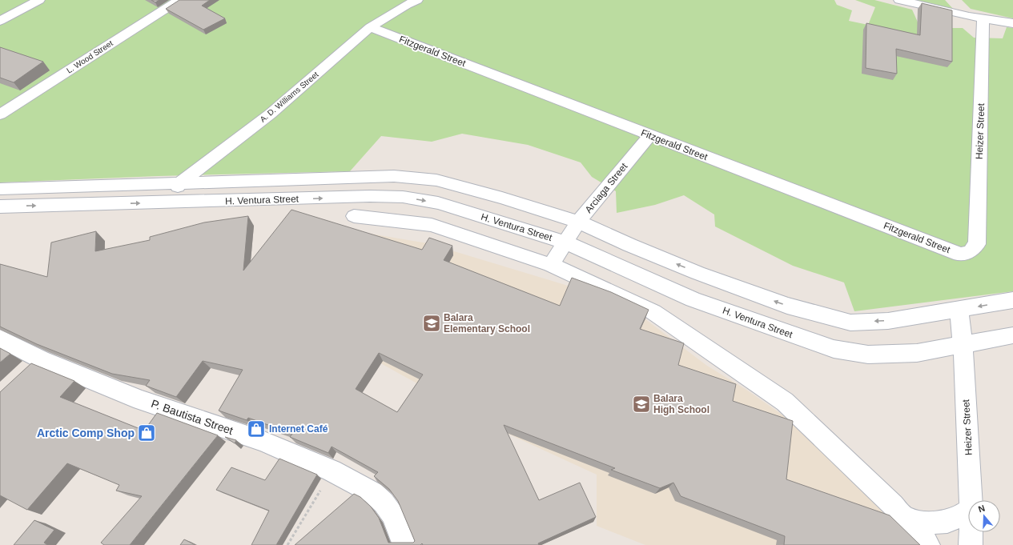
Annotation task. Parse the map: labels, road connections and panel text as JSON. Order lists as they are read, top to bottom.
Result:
{
  "streets": {
    "street": [
      "Fitzgerald Street",
      "L. Wood Street",
      "A. D. Williams Street",
      "Heizer Street",
      "Arciaga Street",
      "H. Ventura Street",
      "P. Bautista Street"
    ]
  },
  "crossings": [
    ["Fitzgerald Street", "A. D. Williams Street"],
    ["Fitzgerald Street", "Heizer Street"],
    ["Fitzgerald Street", "Arciaga Street"],
    ["A. D. Williams Street", "H. Ventura Street"],
    ["Heizer Street", "H. Ventura Street"],
    ["Arciaga Street", "H. Ventura Street"]
  ],
  "places": {
    "school or university": ["Balara Elementary School", "Balara High School"],
    "shop": ["Internet Café", "Arctic Comp Shop"]
  },
  "north": "top"
}
